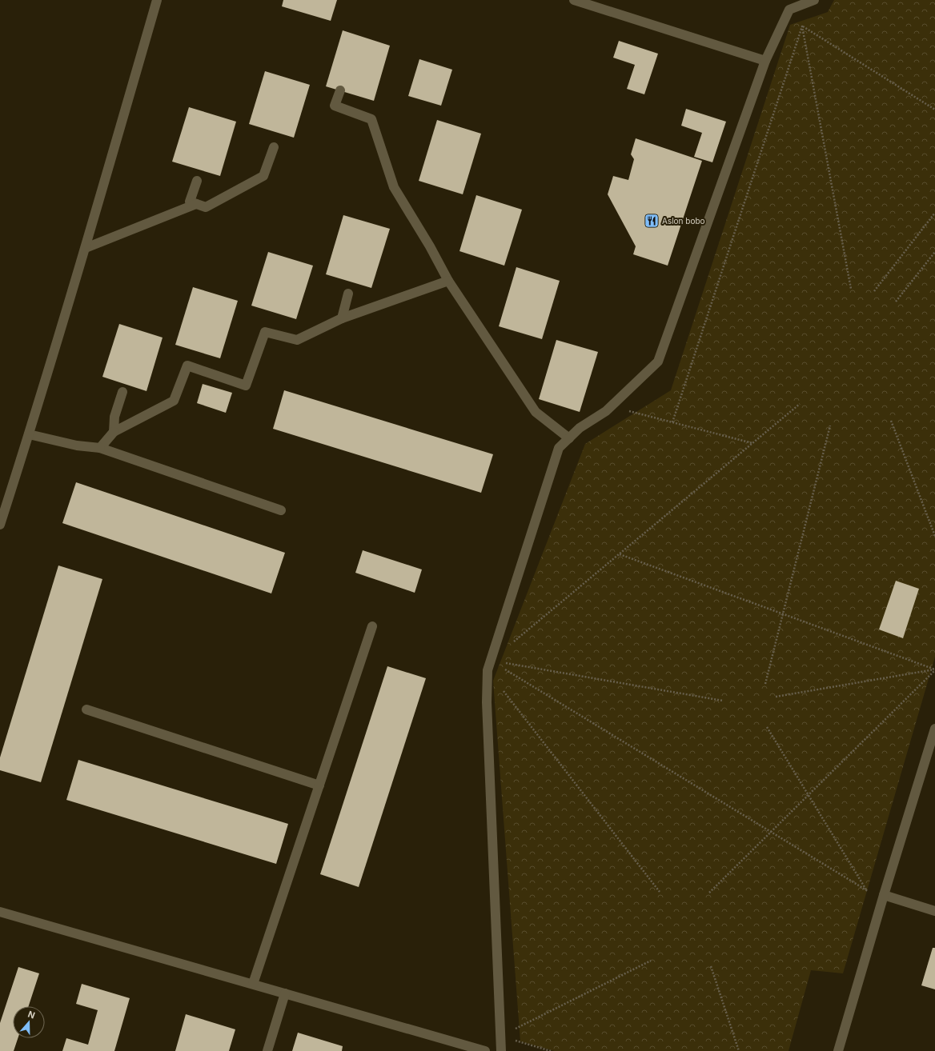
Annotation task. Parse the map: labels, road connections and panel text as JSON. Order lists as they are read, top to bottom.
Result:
{
  "places": {
    "restaurant": ["Aslon bobo"]
  },
  "north": "top"
}
